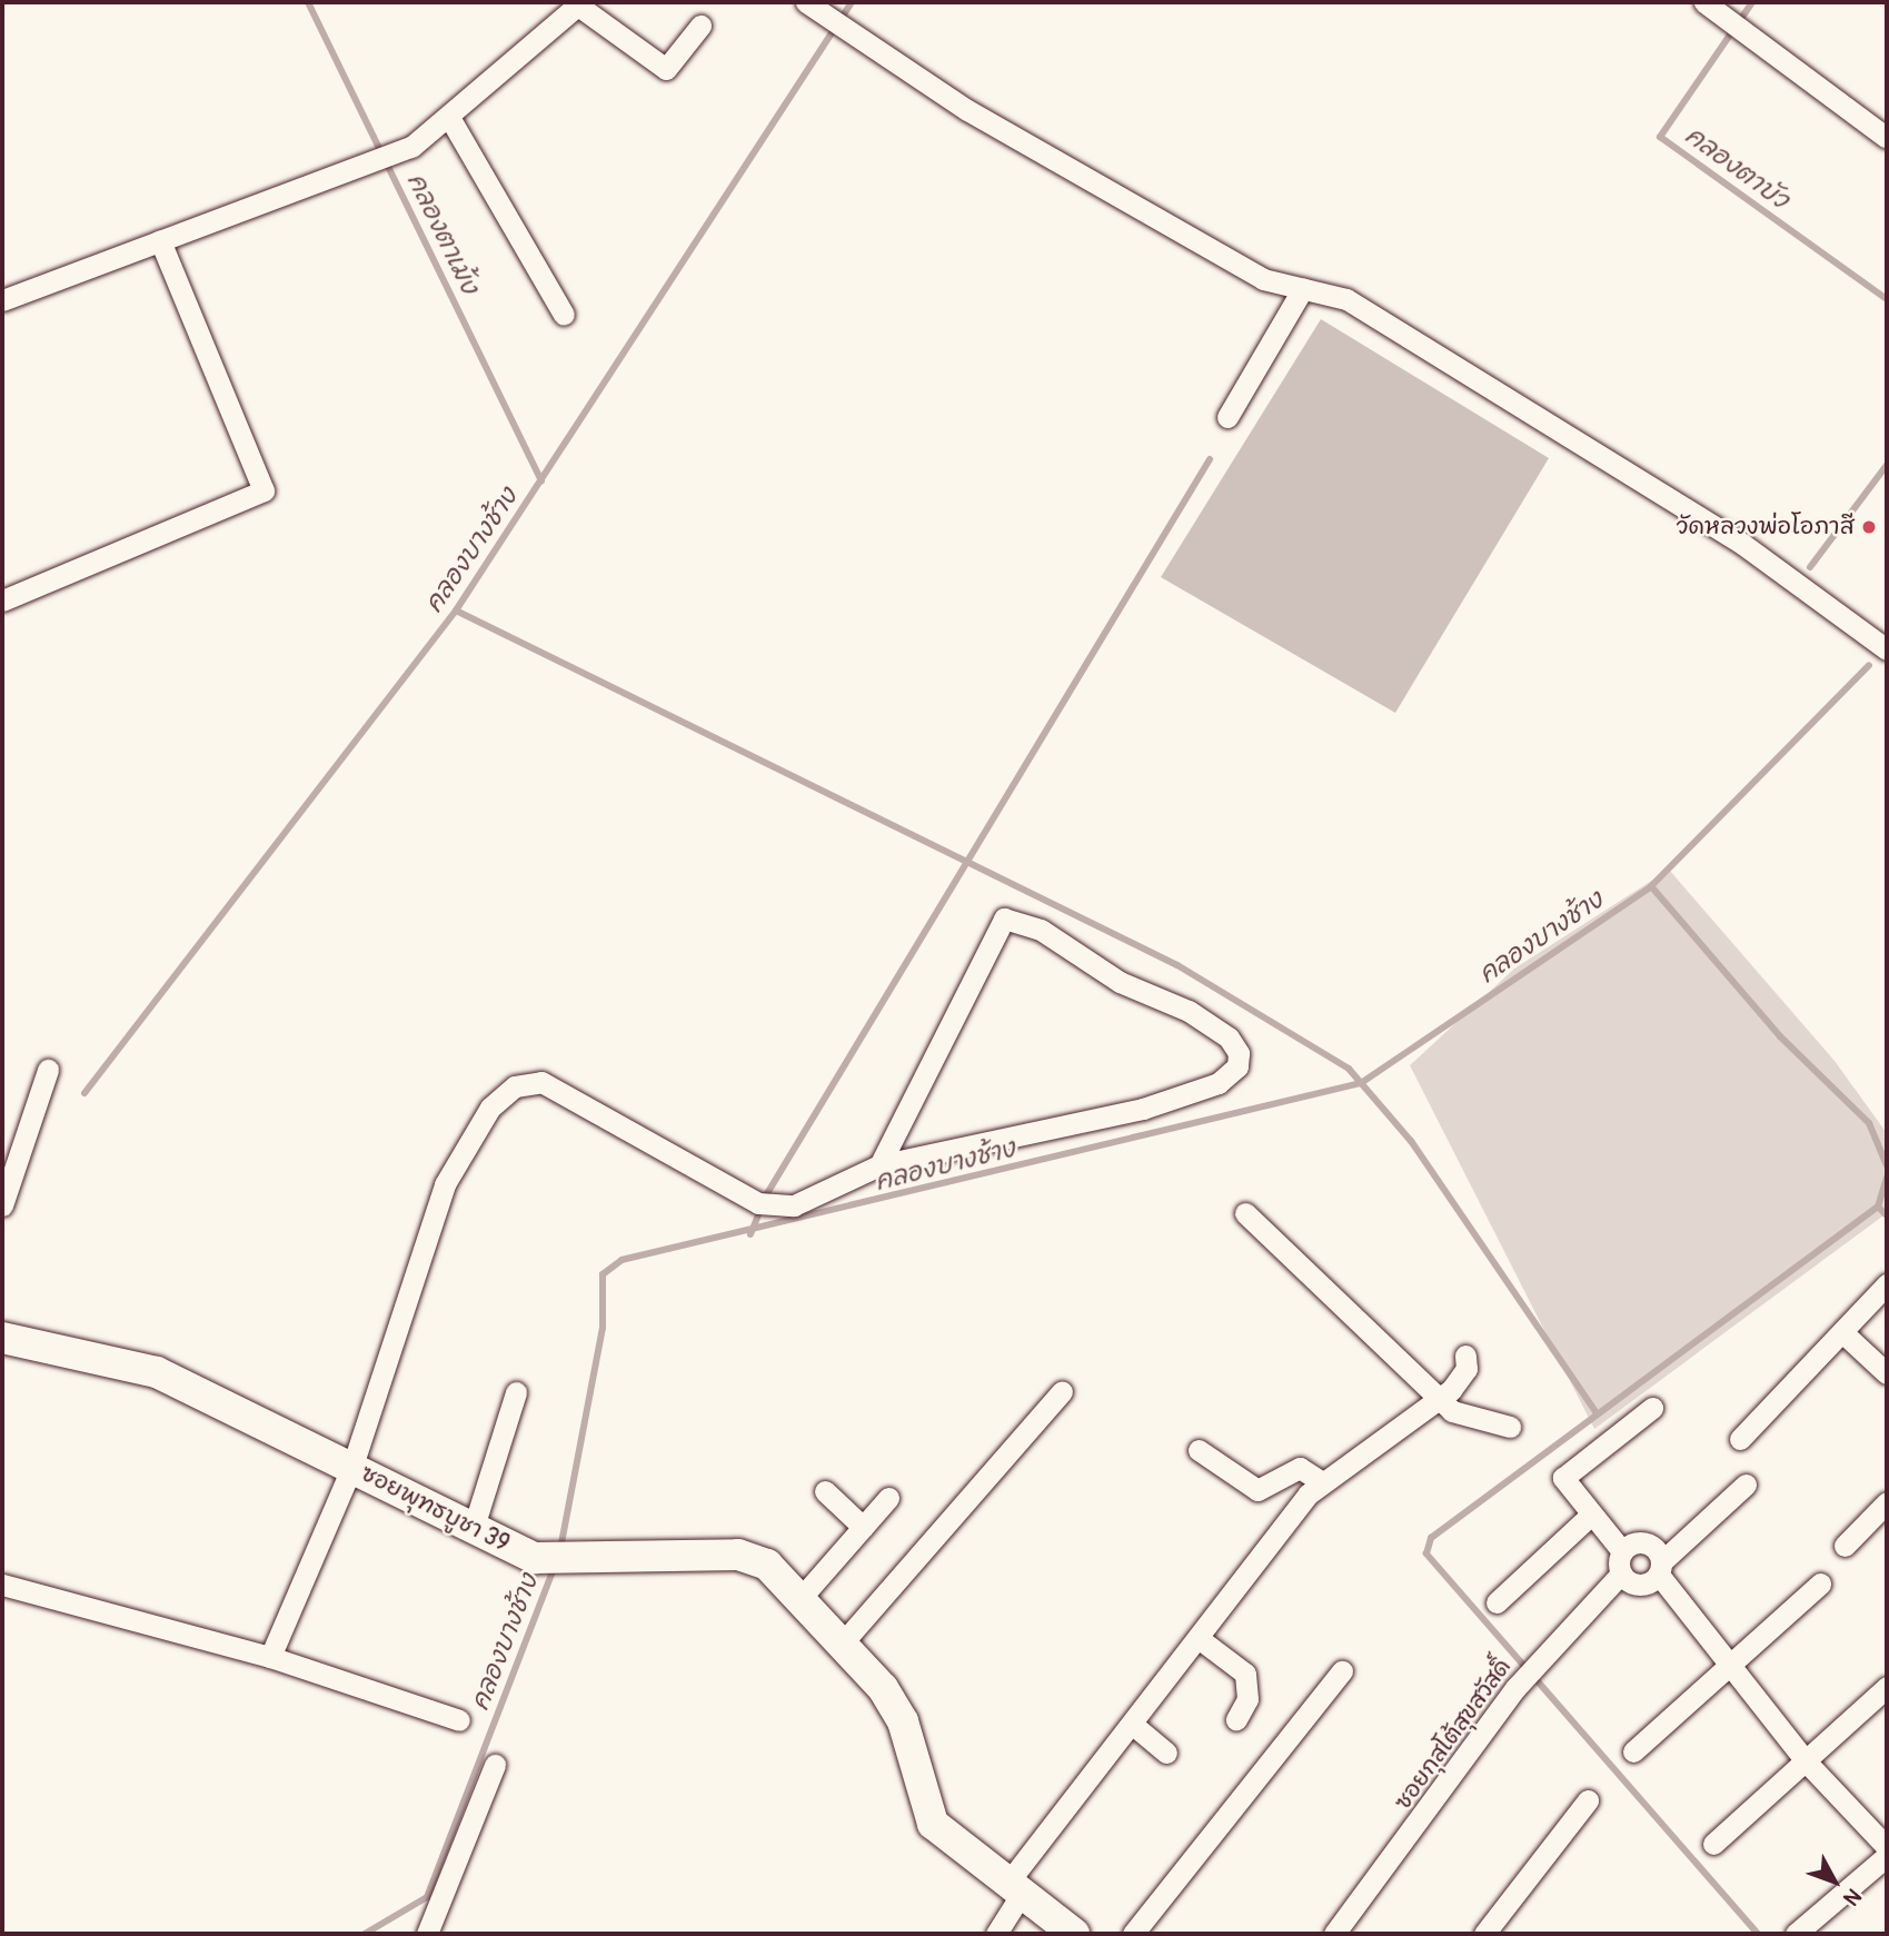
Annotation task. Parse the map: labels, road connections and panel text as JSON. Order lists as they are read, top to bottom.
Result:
{
  "streets": {
    "street": ["ซอยพุทธบูชา 39", "ซอยกุสโต้สุขสวัสดิ์"]
  },
  "water": ["คลองตาบัว", "คลองตาเม้ง", "คลองบางช้าง"],
  "places": ["วัดหลวงพ่อโอภาสี"],
  "north": "bottom right"
}
